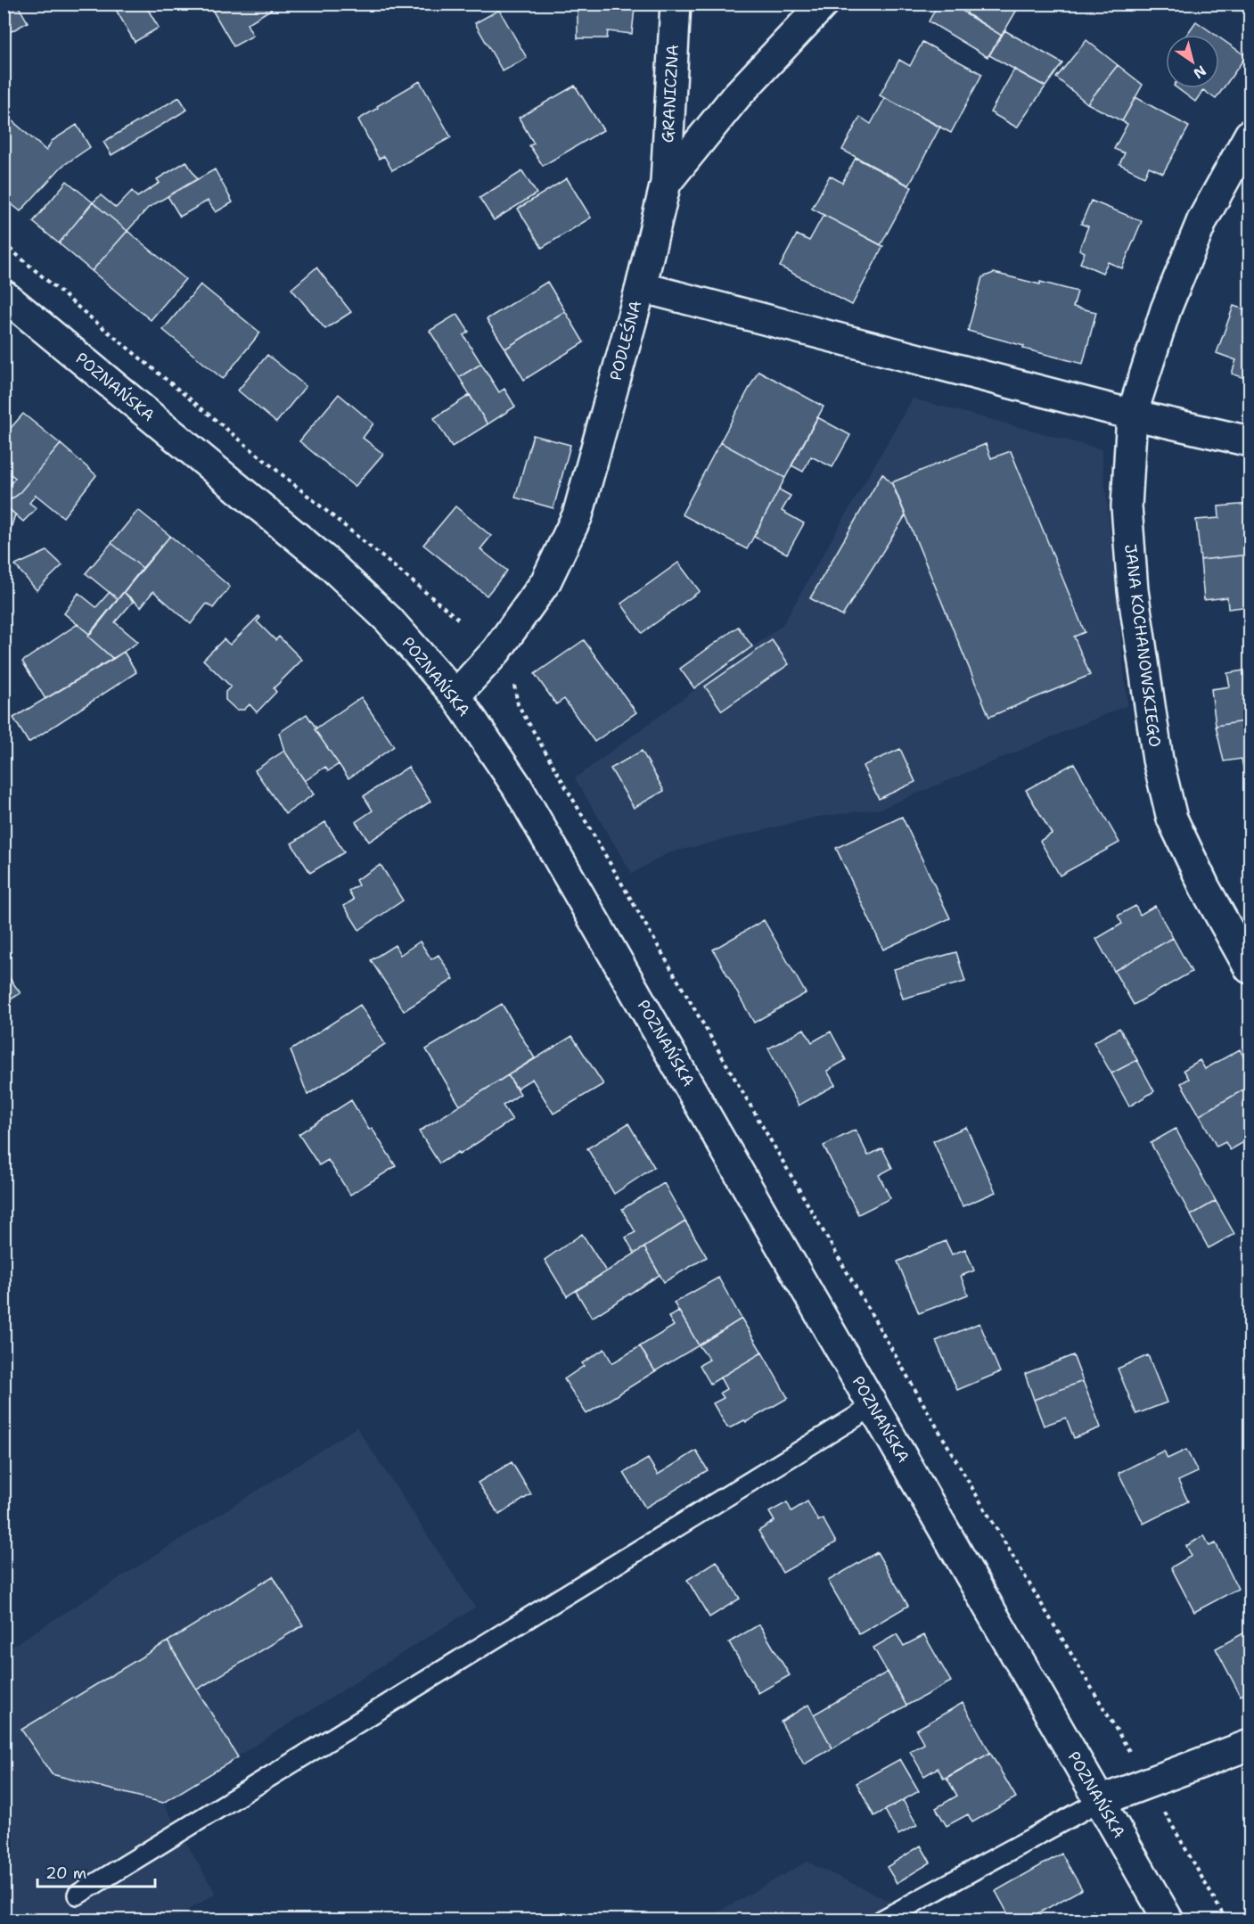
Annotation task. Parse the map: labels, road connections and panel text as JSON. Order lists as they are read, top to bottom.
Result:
{
  "streets": {
    "street": [
      "GRANICZNA",
      "PODLEŚNA",
      "POZNAŃSKA",
      "JANA KOCHANOWSKIEGO"
    ]
  },
  "crossings": [
    ["GRANICZNA", "PODLEŚNA"],
    ["PODLEŚNA", "POZNAŃSKA"]
  ],
  "scale_bar": "20 m",
  "north": "bottom right"
}
